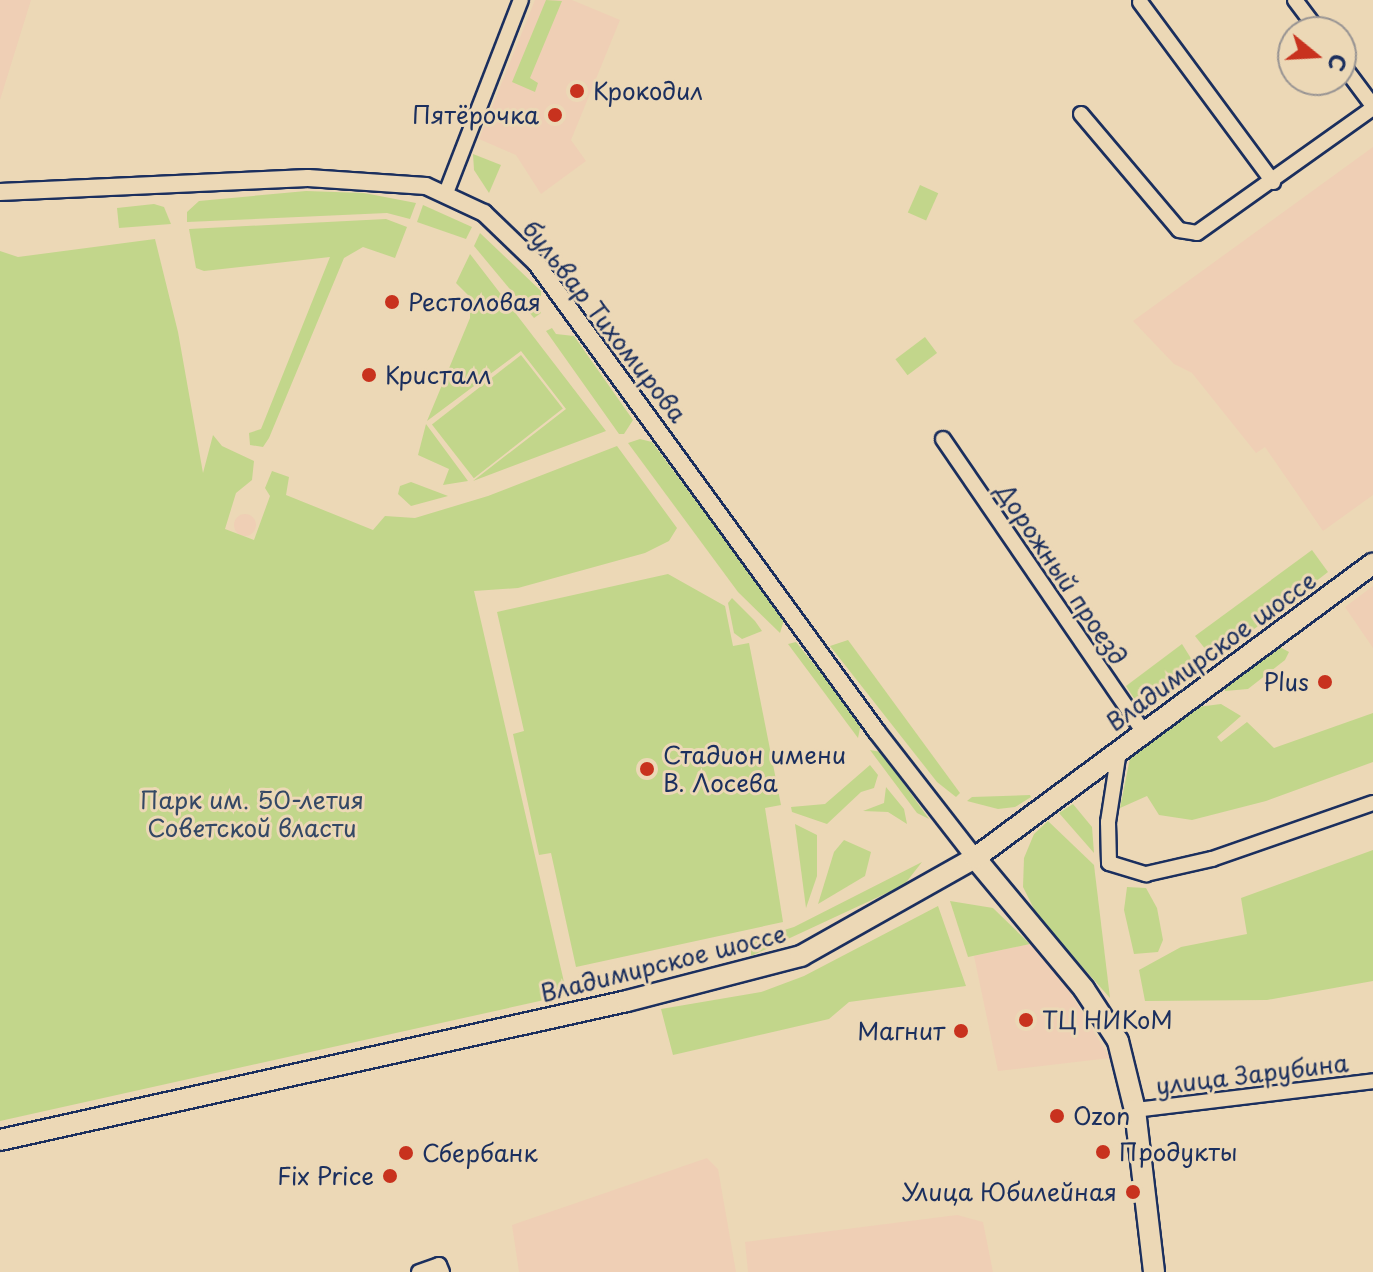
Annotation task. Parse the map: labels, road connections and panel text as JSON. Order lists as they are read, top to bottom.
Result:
{
  "streets": {
    "main road": ["Владимирское шоссе"],
    "street": ["бульвар Тихомирова", "Дорожный проезд", "улица Зарубина"]
  },
  "crossings": [
    ["бульвар Тихомирова", "Владимирское шоссе"],
    ["Дорожный проезд", "Владимирское шоссе"]
  ],
  "parks": ["Парк им. 50-летия Советской власти"],
  "places": [
    "Крокодил",
    "Пятёрочка",
    "Рестоловая",
    "Кристалл",
    "Plus",
    "Стадион имени В. Лосева",
    "ТЦ НИКоМ",
    "Магнит",
    "Ozon",
    "Продукты",
    "Сбербанк",
    "Fix Price",
    "Улица Юбилейная"
  ],
  "north": "right"
}
